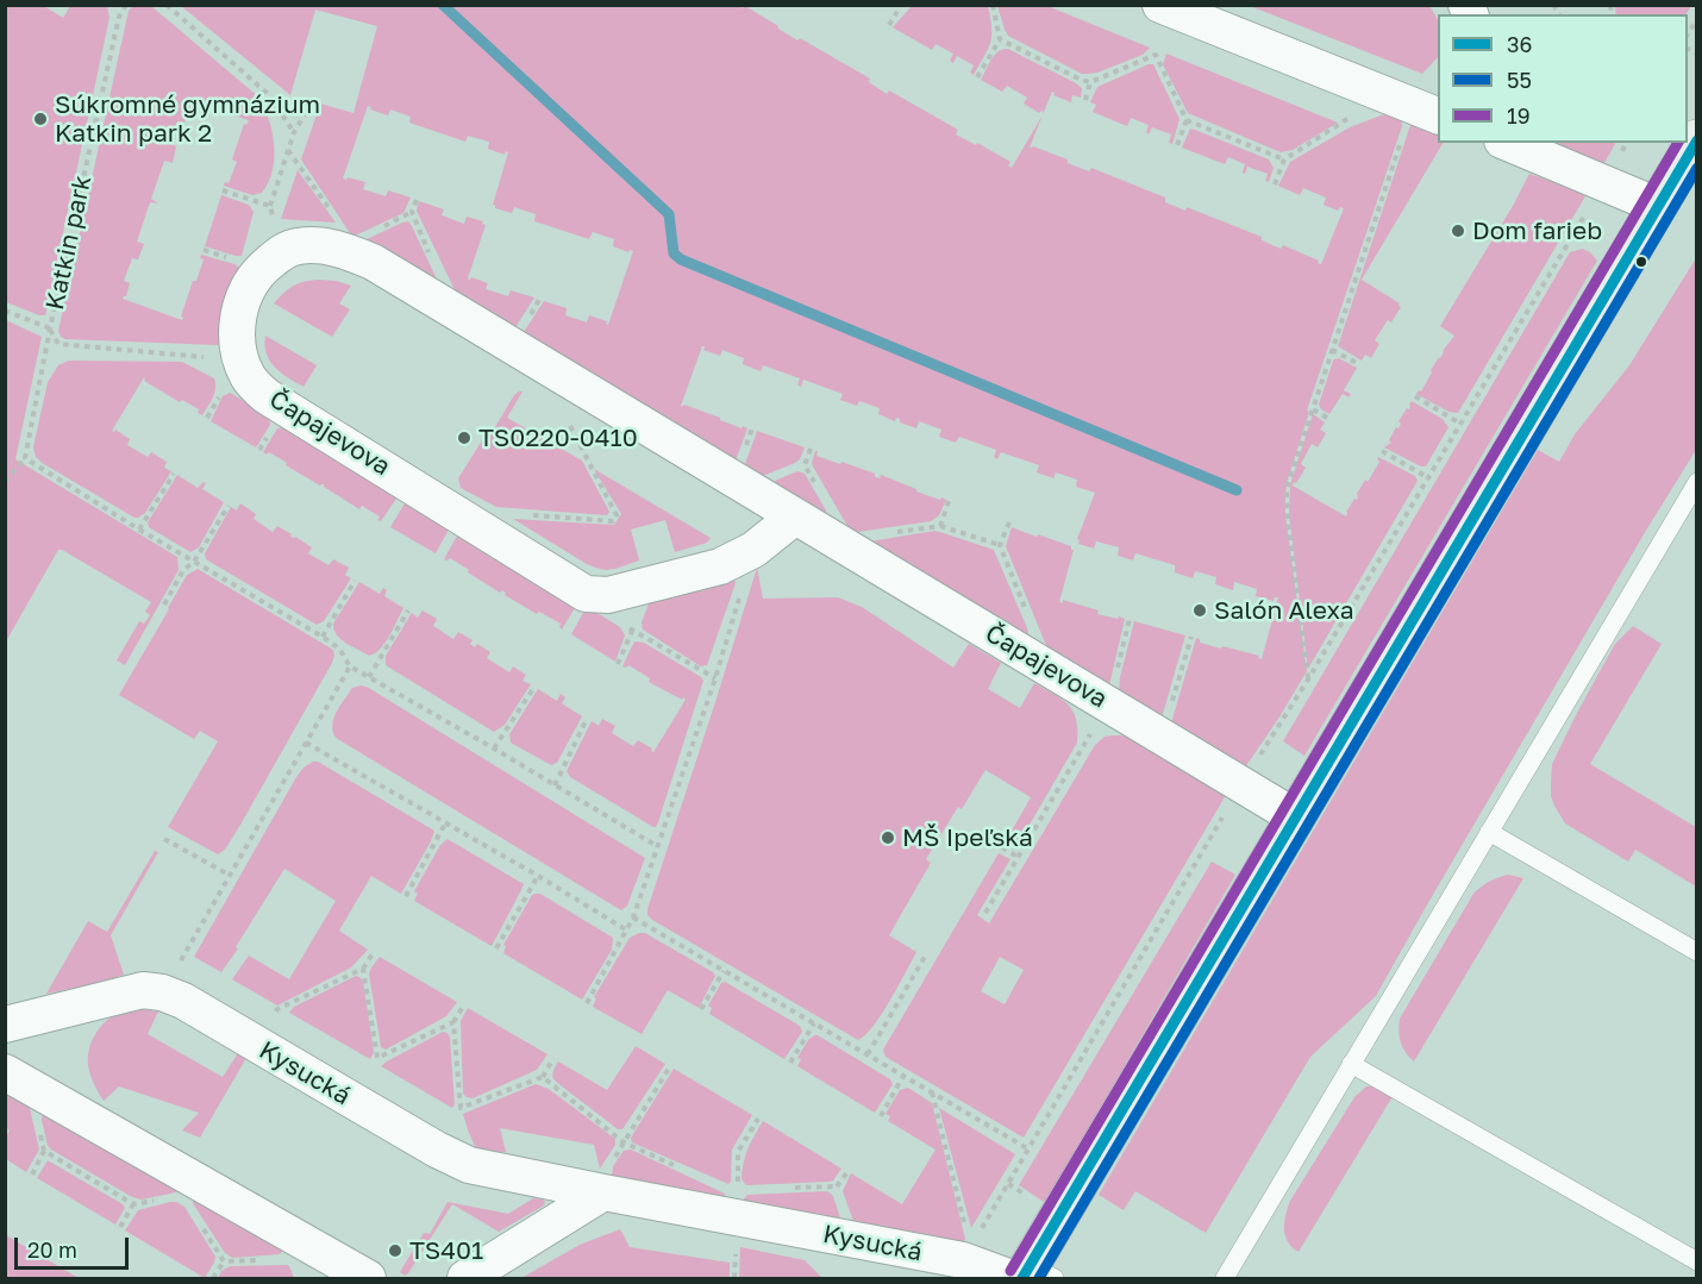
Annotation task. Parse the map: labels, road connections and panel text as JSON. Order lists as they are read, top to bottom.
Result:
{
  "streets": {
    "street": ["Čapajevova", "Kysucká"],
    "path": ["Katkin park"]
  },
  "crossings": [
    ["Katkin park", "Čapajevova"]
  ],
  "places": [
    "Súkromné gymnázium Katkin park 2",
    "Dom farieb",
    "TS0220-0410",
    "Salón Alexa",
    "MŠ Ipeľská",
    "TS401"
  ],
  "lines": ["transit line 36", "transit line 19", "transit line 55"],
  "legend": ["36", "55", "19"],
  "scale_bar": "20 m"
}
